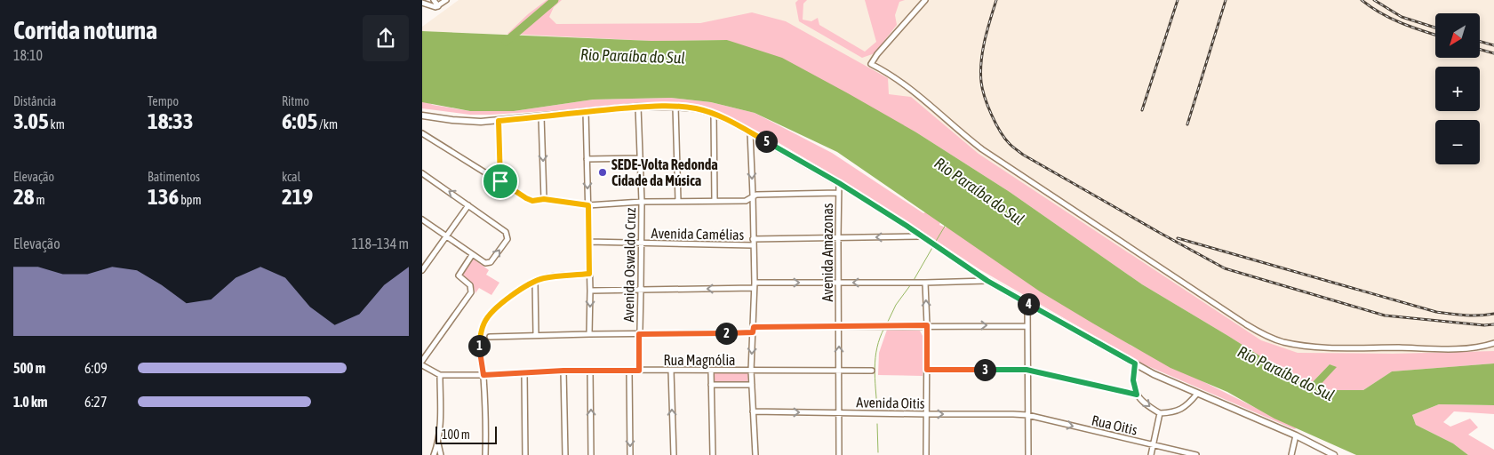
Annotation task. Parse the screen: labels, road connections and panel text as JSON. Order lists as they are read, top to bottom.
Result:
{
  "streets": {
    "street": [
      "Avenida Camélias",
      "Avenida Amazonas",
      "Avenida Oswaldo Cruz",
      "Rua Magnólia",
      "Avenida Oitis",
      "Rua Oitis"
    ]
  },
  "crossings": [
    ["Avenida Camélias", "Avenida Amazonas"],
    ["Avenida Camélias", "Avenida Oswaldo Cruz"],
    ["Avenida Amazonas", "Rua Magnólia"],
    ["Avenida Amazonas", "Avenida Oitis"],
    ["Avenida Oswaldo Cruz", "Rua Magnólia"],
    ["Avenida Oitis", "Rua Oitis"]
  ],
  "one_way": ["Avenida Oitis", "Rua Oitis"],
  "water": ["Rio Paraíba do Sul"],
  "places": ["SEDE-Volta Redonda Cidade da Música"],
  "scale_bar": "100 m",
  "north": "bottom left",
  "page": {
    "heading": ["Corrida noturna", "18:10"],
    "map_buttons": ["+", "−"],
    "stats": [
      ["Distância", "3.05 km"],
      ["Tempo", "18:33"],
      ["Ritmo", "6:05 /km"],
      ["Elevação", "28 m"],
      ["Batimentos", "136 bpm"],
      ["kcal", "219"]
    ],
    "pins": [
      "5",
      "4",
      "2",
      "1",
      "3"
    ],
    "chart": ["Elevação", "118–134 m"],
    "list": [
      {
        "name": "500 m",
        "note": "6:09"
      },
      {
        "name": "1.0 km",
        "note": "6:27"
      }
    ],
    "scale": "100 m"
  }
}
